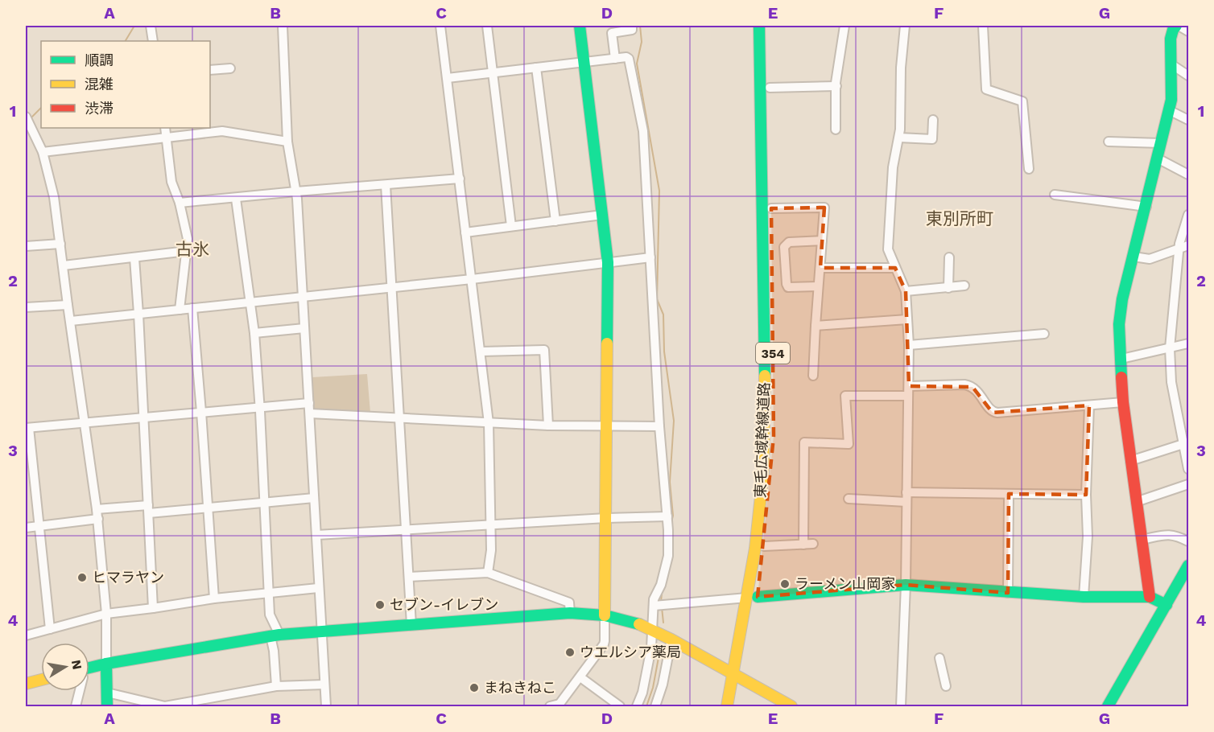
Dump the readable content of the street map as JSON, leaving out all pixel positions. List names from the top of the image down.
{
  "streets": {
    "main road": ["354", "東毛広域幹線道路"]
  },
  "districts": ["東別所町", "古氷"],
  "places": [
    "ヒマラヤン",
    "ラーメン山岡家",
    "セブン-イレブン",
    "ウエルシア薬局",
    "まねきねこ"
  ],
  "legend": ["順調", "混雑", "渋滞"],
  "north": "right",
  "grid": {
    "columns": [
      "A",
      "B",
      "C",
      "D",
      "E",
      "F",
      "G"
    ],
    "rows": [
      "1",
      "2",
      "3",
      "4"
    ]
  }
}
